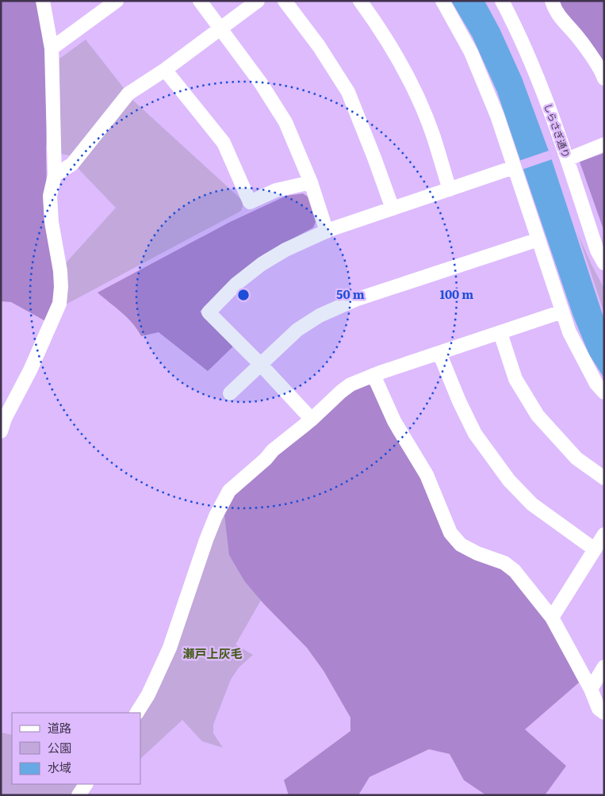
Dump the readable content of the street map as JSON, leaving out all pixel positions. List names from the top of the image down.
{
  "streets": {
    "street": ["しらさぎ通り"]
  },
  "districts": ["瀬戸上灰毛"],
  "legend": ["道路", "公園", "水域"],
  "rings": ["50 m", "100 m"]
}
